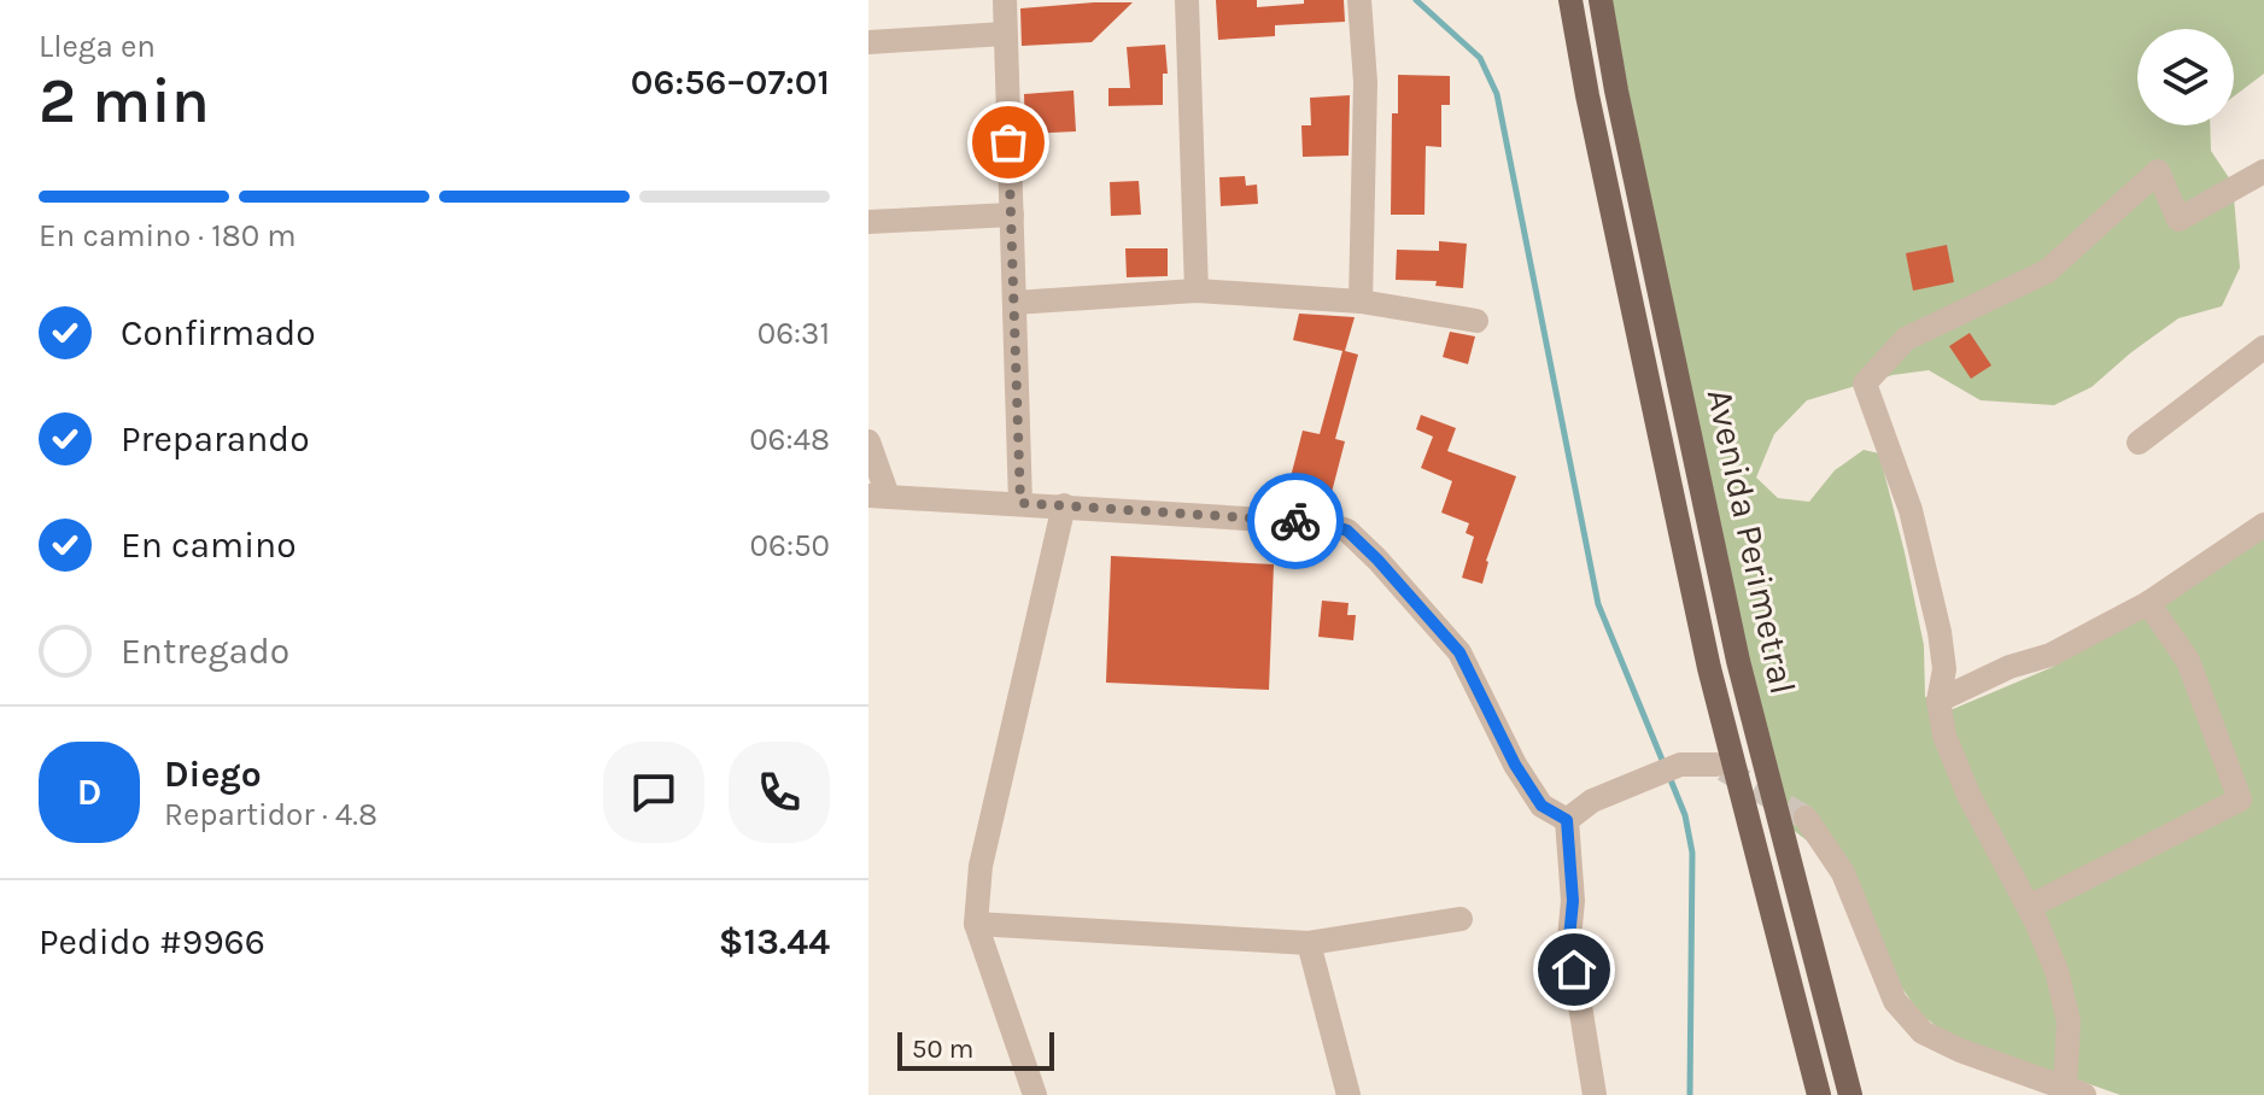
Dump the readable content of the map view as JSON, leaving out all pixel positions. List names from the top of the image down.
{
  "streets": {
    "main road": ["Avenida Perimetral"]
  },
  "scale_bar": "50 m",
  "page": {
    "heading": ["2 min", "Llega en", "06:56–07:01"],
    "panel": [
      "Diego",
      "Repartidor · 4.8",
      "Pedido #9966",
      "$13.44"
    ],
    "bar": "En camino · 180 m",
    "list": [
      ["Confirmado", "06:31"],
      ["Preparando", "06:48"],
      ["En camino", "06:50"],
      "Entregado"
    ],
    "round": "D",
    "scale": "50 m"
  }
}
